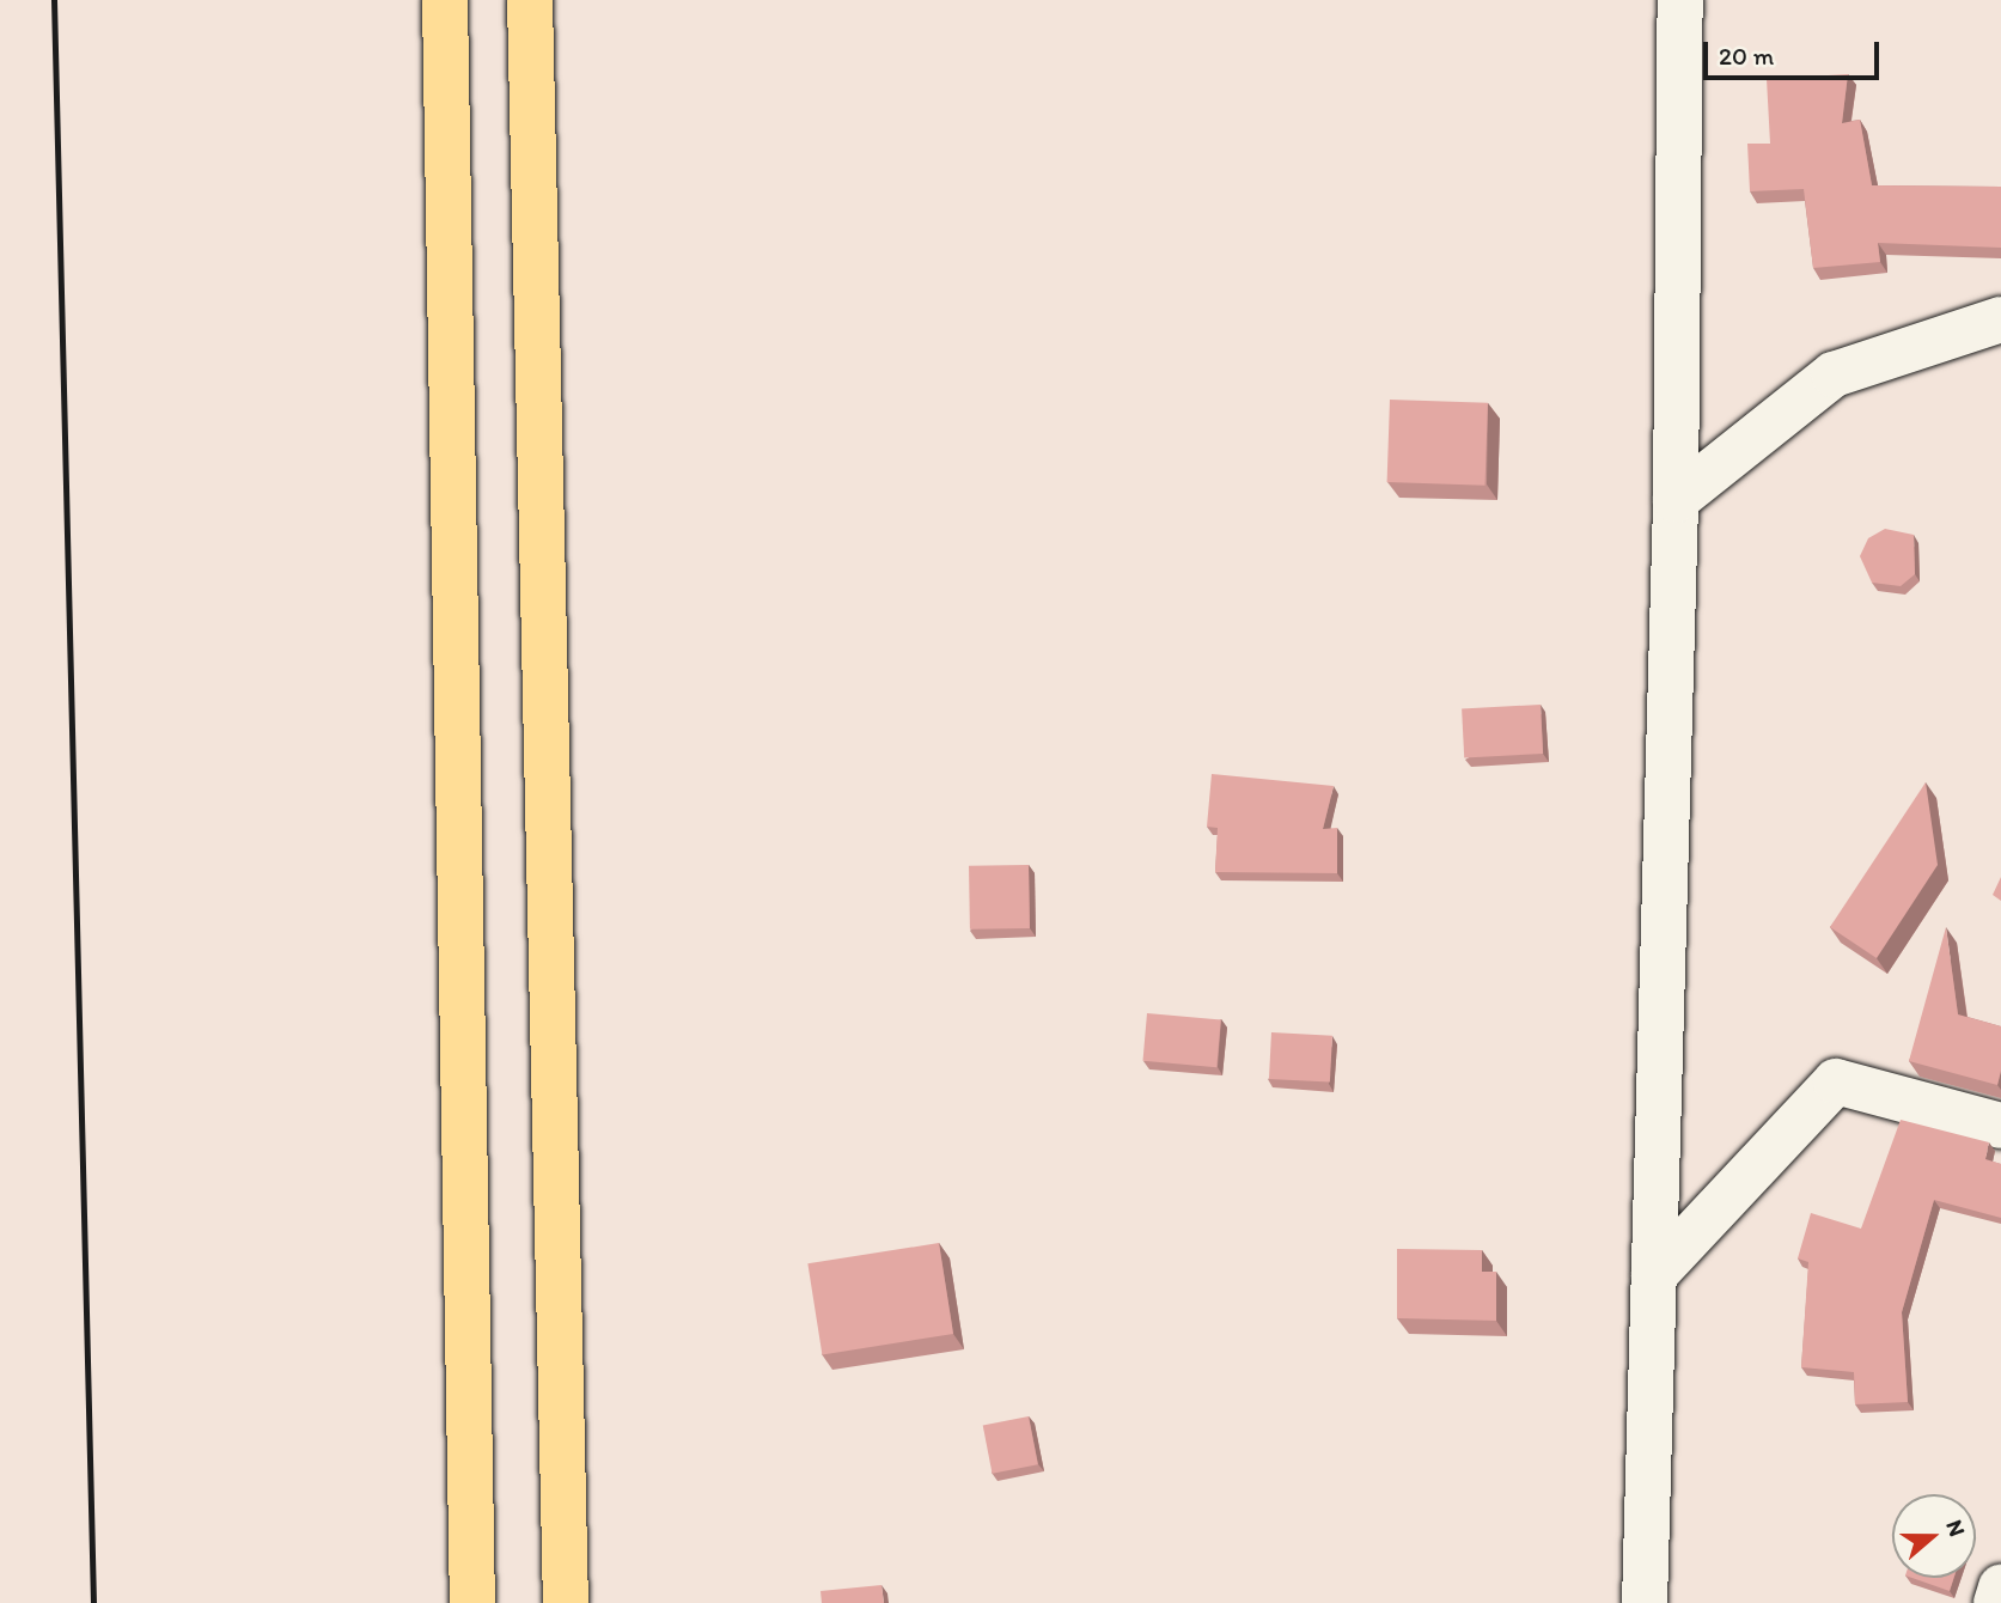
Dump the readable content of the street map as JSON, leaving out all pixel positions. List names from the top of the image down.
{
  "scale_bar": "20 m",
  "north": "right"
}
